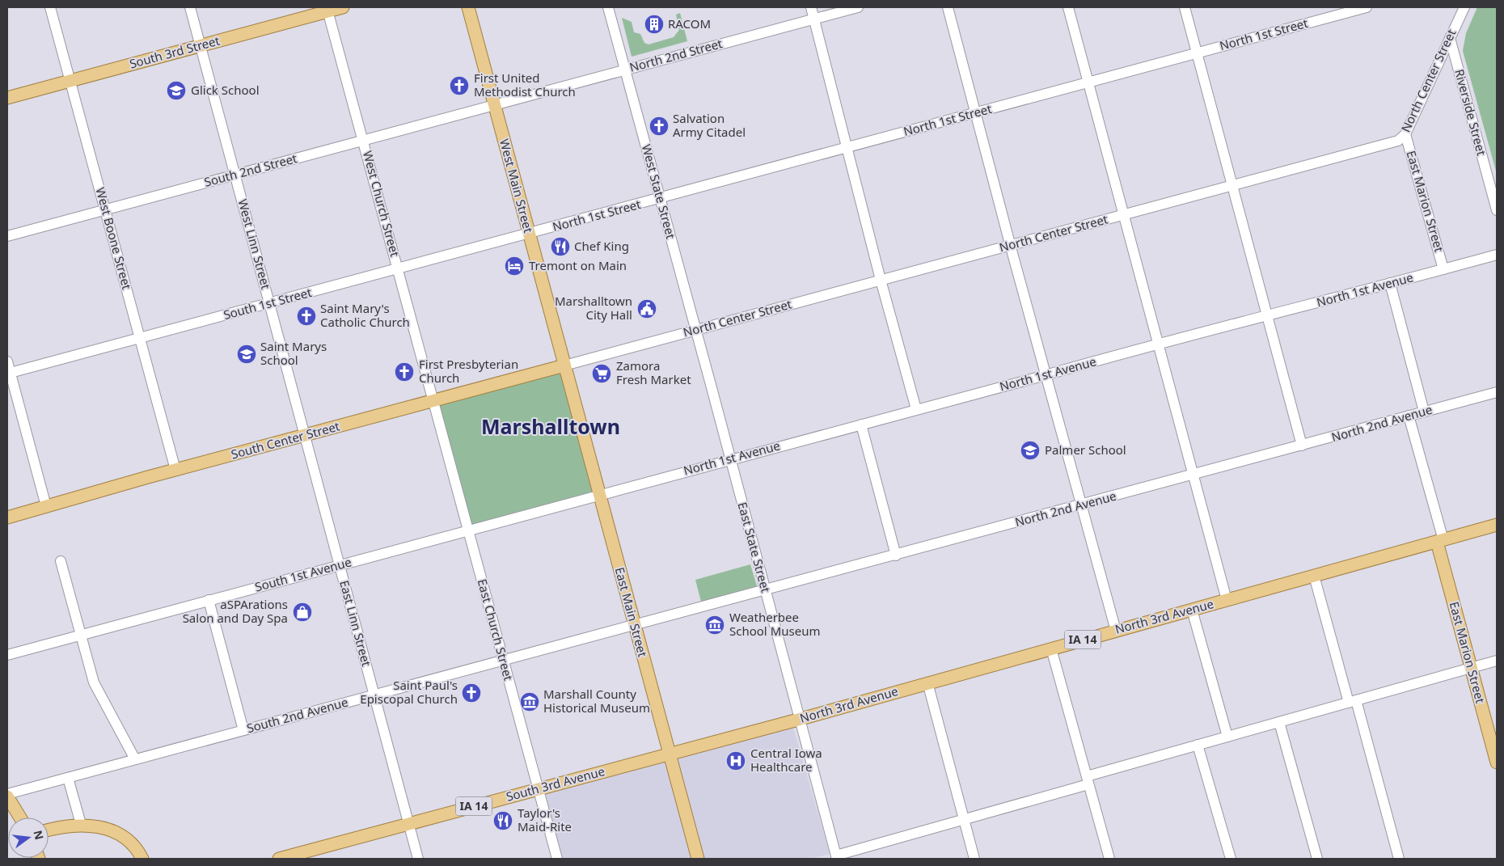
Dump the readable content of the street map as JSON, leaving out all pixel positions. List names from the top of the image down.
{
  "streets": {
    "main road": [
      "South 3rd Street",
      "West Main Street",
      "East Marion Street",
      "South Center Street",
      "East Main Street",
      "North 3rd Avenue",
      "IA 14",
      "South 3rd Avenue"
    ],
    "street": [
      "North 1st Street",
      "North 2nd Street",
      "North Center Street",
      "Riverside Street",
      "South 2nd Street",
      "West State Street",
      "West Church Street",
      "West Boone Street",
      "West Linn Street",
      "North 1st Avenue",
      "South 1st Street",
      "North 2nd Avenue",
      "East State Street",
      "South 1st Avenue",
      "East Linn Street",
      "East Church Street",
      "South 2nd Avenue"
    ]
  },
  "crossings": [
    ["North 1st Street", "West Main Street"],
    ["North 1st Street", "West State Street"],
    ["North 1st Street", "South 1st Street"],
    ["South 3rd Street", "West Church Street"],
    ["South 3rd Street", "West Boone Street"],
    ["South 3rd Street", "West Linn Street"],
    ["North 2nd Street", "South 2nd Street"],
    ["North 2nd Street", "West Main Street"],
    ["North 2nd Street", "West State Street"],
    ["North Center Street", "Riverside Street"],
    ["North Center Street", "West Main Street"],
    ["North Center Street", "West State Street"],
    ["North Center Street", "East Marion Street"],
    ["North Center Street", "South Center Street"],
    ["North Center Street", "East State Street"],
    ["North Center Street", "East Main Street"],
    ["South 2nd Street", "West Main Street"],
    ["South 2nd Street", "West Church Street"],
    ["South 2nd Street", "West Boone Street"],
    ["South 2nd Street", "West Linn Street"],
    ["West Main Street", "South 1st Street"],
    ["West Main Street", "South Center Street"],
    ["West Main Street", "East Main Street"],
    ["West State Street", "East State Street"],
    ["East Marion Street", "North 1st Avenue"],
    ["East Marion Street", "North 2nd Avenue"],
    ["East Marion Street", "North 3rd Avenue"],
    ["West Church Street", "South 1st Street"],
    ["West Church Street", "South Center Street"],
    ["West Church Street", "East Church Street"],
    ["West Boone Street", "South 1st Street"],
    ["West Boone Street", "South Center Street"],
    ["West Linn Street", "South 1st Street"],
    ["West Linn Street", "South Center Street"],
    ["West Linn Street", "East Linn Street"],
    ["North 1st Avenue", "East State Street"],
    ["North 1st Avenue", "South 1st Avenue"],
    ["North 1st Avenue", "East Main Street"],
    ["North 2nd Avenue", "East State Street"],
    ["North 2nd Avenue", "East Main Street"],
    ["North 2nd Avenue", "South 2nd Avenue"],
    ["South Center Street", "East Main Street"],
    ["South Center Street", "East Linn Street"],
    ["South Center Street", "East Church Street"],
    ["East State Street", "North 3rd Avenue"],
    ["South 1st Avenue", "East Main Street"],
    ["South 1st Avenue", "East Linn Street"],
    ["South 1st Avenue", "East Church Street"],
    ["East Main Street", "North 3rd Avenue"],
    ["East Main Street", "South 2nd Avenue"],
    ["East Main Street", "South 3rd Avenue"],
    ["North 3rd Avenue", "South 3rd Avenue"],
    ["East Linn Street", "South 2nd Avenue"],
    ["East Linn Street", "South 3rd Avenue"],
    ["East Church Street", "South 2nd Avenue"],
    ["East Church Street", "South 3rd Avenue"]
  ],
  "districts": ["Marshalltown"],
  "places": {
    "building": ["RACOM"],
    "church": [
      "First United Methodist Church",
      "Salvation Army Citadel",
      "Saint Mary's Catholic Church",
      "First Presbyterian Church",
      "Saint Paul's Episcopal Church"
    ],
    "school or university": ["Glick School", "Saint Marys School", "Palmer School"],
    "restaurant": ["Chef King", "Taylor's Maid-Rite"],
    "hotel": ["Tremont on Main"],
    "public building": ["Marshalltown City Hall"],
    "supermarket": ["Zamora Fresh Market"],
    "shop": ["aSPArations Salon and Day Spa"],
    "museum": ["Weatherbee School Museum", "Marshall County Historical Museum"],
    "hospital": ["Central Iowa Healthcare"]
  },
  "north": "right"
}
